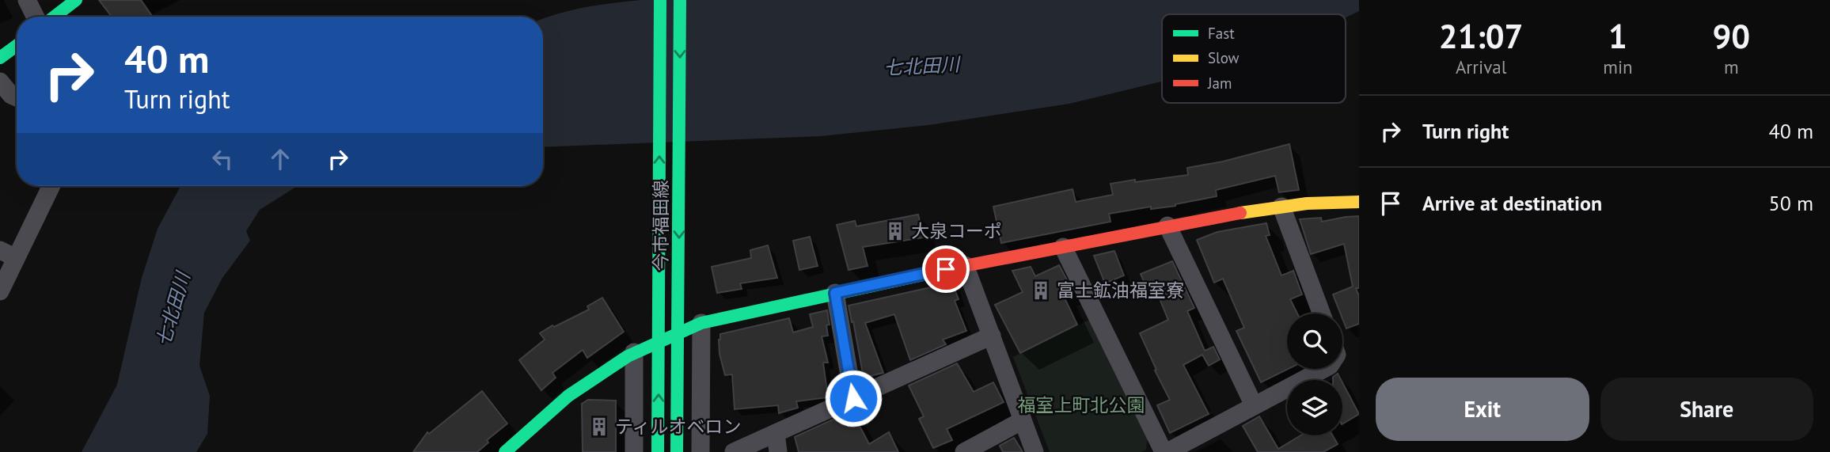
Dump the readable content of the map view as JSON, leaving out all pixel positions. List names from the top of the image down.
{
  "streets": {
    "main road": ["今市福田線"]
  },
  "water": ["七北田川"],
  "parks": ["福室上町北公園"],
  "places": {
    "building": ["大泉コーポ", "富士鉱油福室寮", "ティルオベロン"]
  },
  "legend": ["Fast", "Slow", "Jam"],
  "page": {
    "eta": [
      "21:07",
      "Arrival",
      "1",
      "min",
      "90",
      "m"
    ],
    "turn": ["40 m", "Turn right"],
    "list": [
      {
        "name": "Turn right",
        "value": "40 m"
      },
      {
        "name": "Arrive at destination",
        "value": "50 m"
      }
    ],
    "buttons": ["Exit", "Share"]
  }
}
